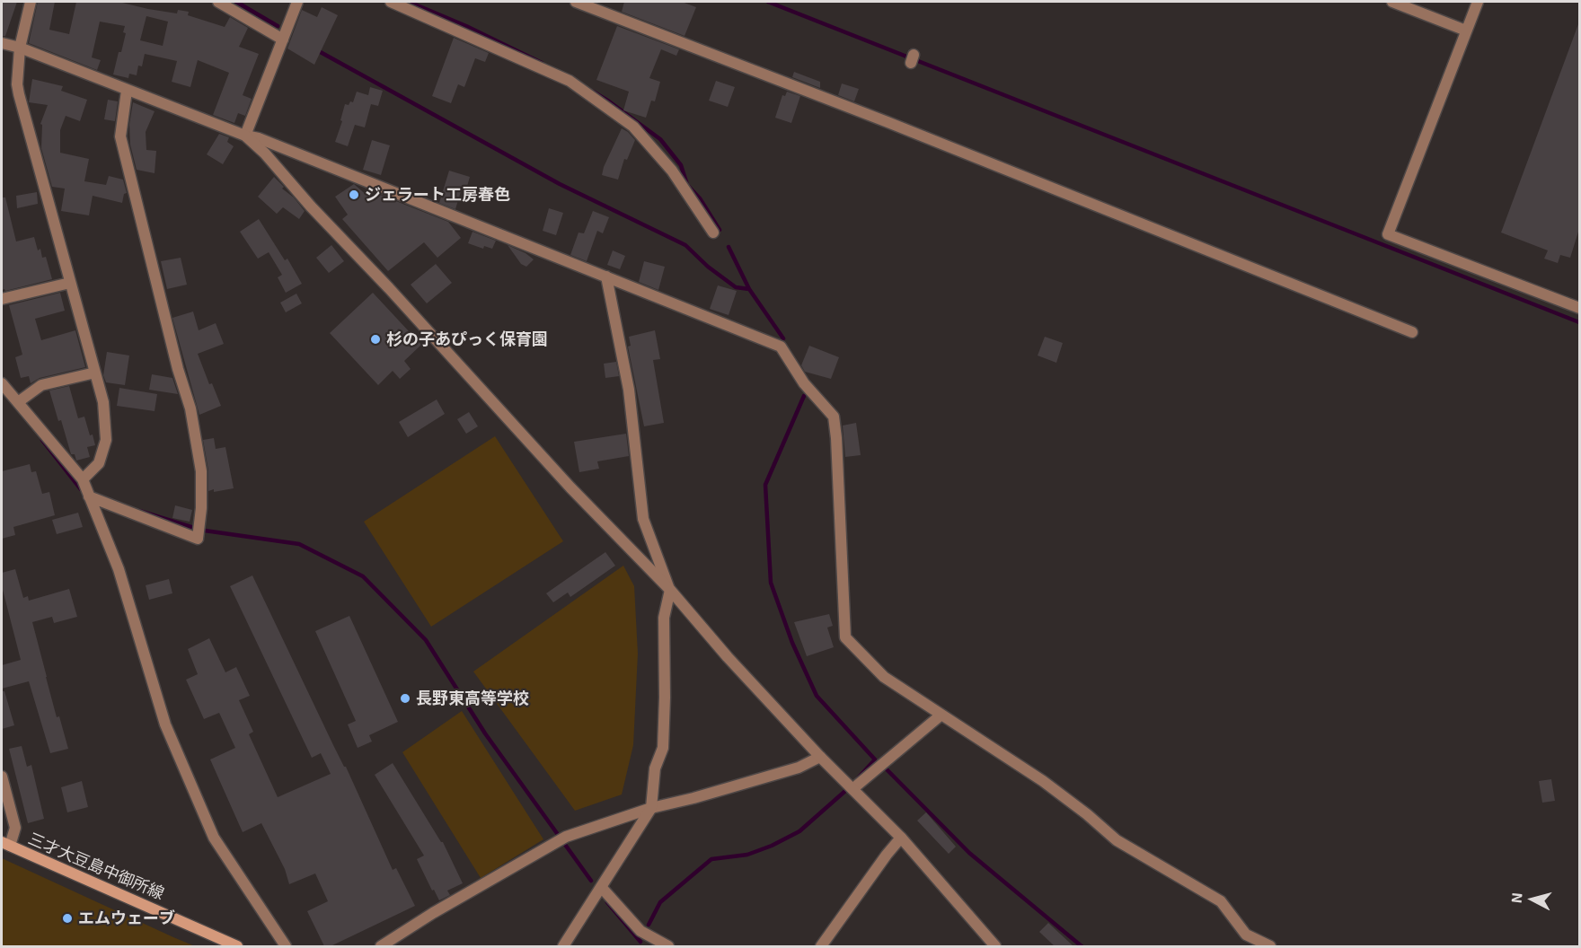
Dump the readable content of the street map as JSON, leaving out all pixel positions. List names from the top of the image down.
{
  "streets": {
    "main road": ["三才大豆島中御所線"]
  },
  "places": [
    "ジェラート工房春色",
    "杉の子あぴっく保育園",
    "長野東高等学校",
    "エムウェーブ"
  ],
  "north": "left"
}
